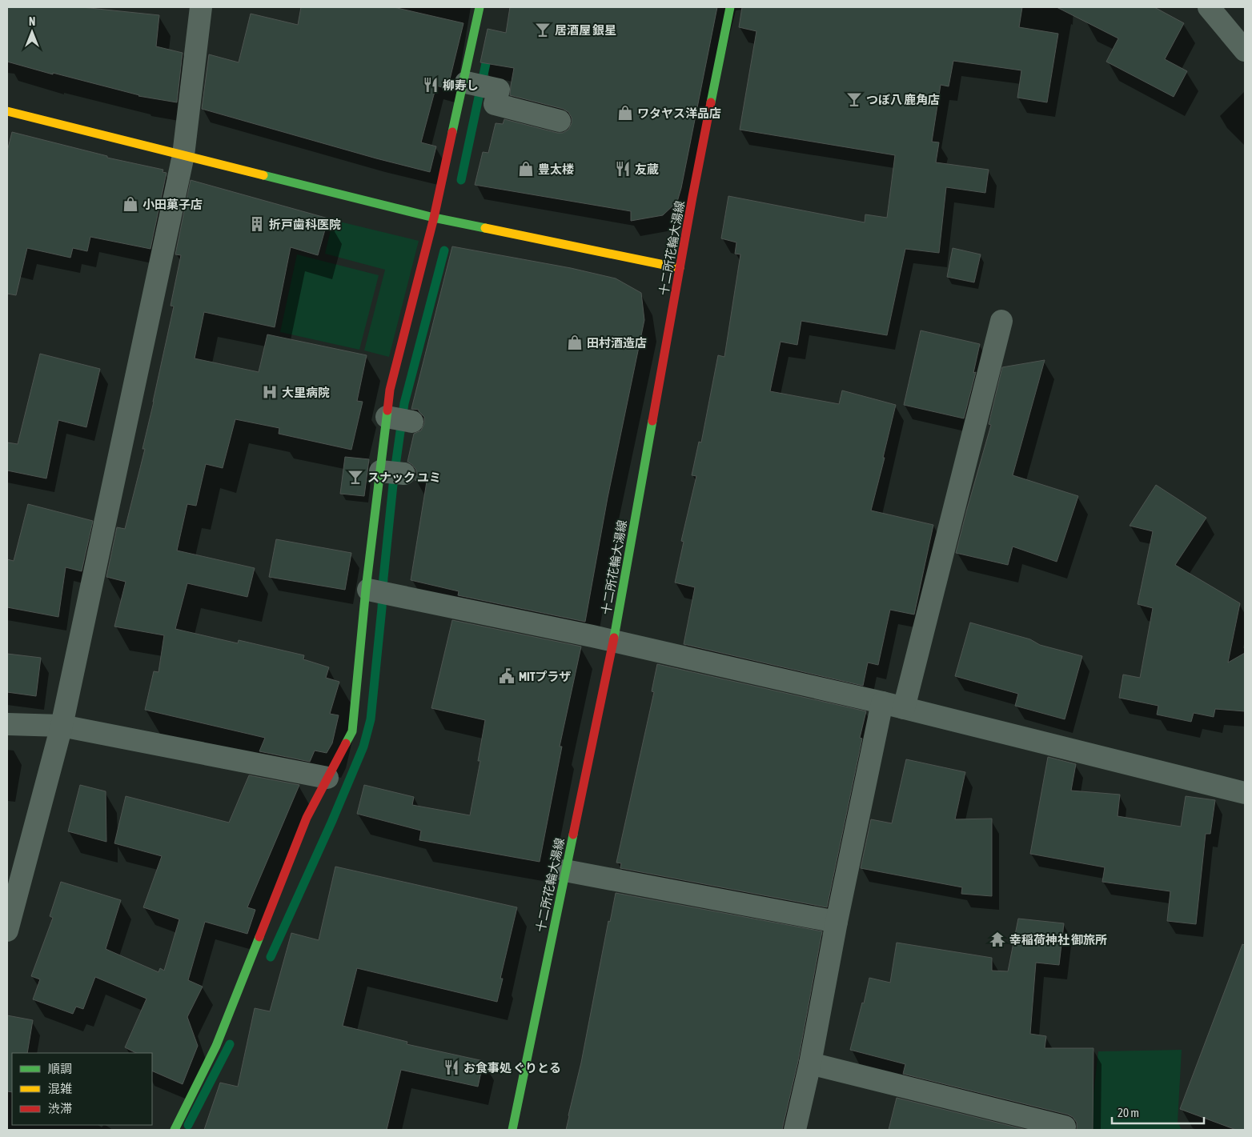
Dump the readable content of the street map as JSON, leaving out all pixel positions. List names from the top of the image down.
{
  "streets": {
    "street": ["十二所花輪大湯線"]
  },
  "places": {
    "bar": ["居酒屋 銀星", "つぼ八 鹿角店", "スナック ユミ"],
    "restaurant": ["柳寿し", "友蔵", "お食事処 ぐりとる"],
    "shop": [
      "ワタヤス洋品店",
      "豊太楼",
      "小田菓子店",
      "田村酒造店"
    ],
    "building": ["折戸歯科医院"],
    "hospital": ["大里病院"],
    "public building": ["MITプラザ"],
    "temple": ["幸稲荷神社 御旅所"]
  },
  "legend": ["順調", "混雑", "渋滞"],
  "scale_bar": "20 m",
  "north": "top"
}
